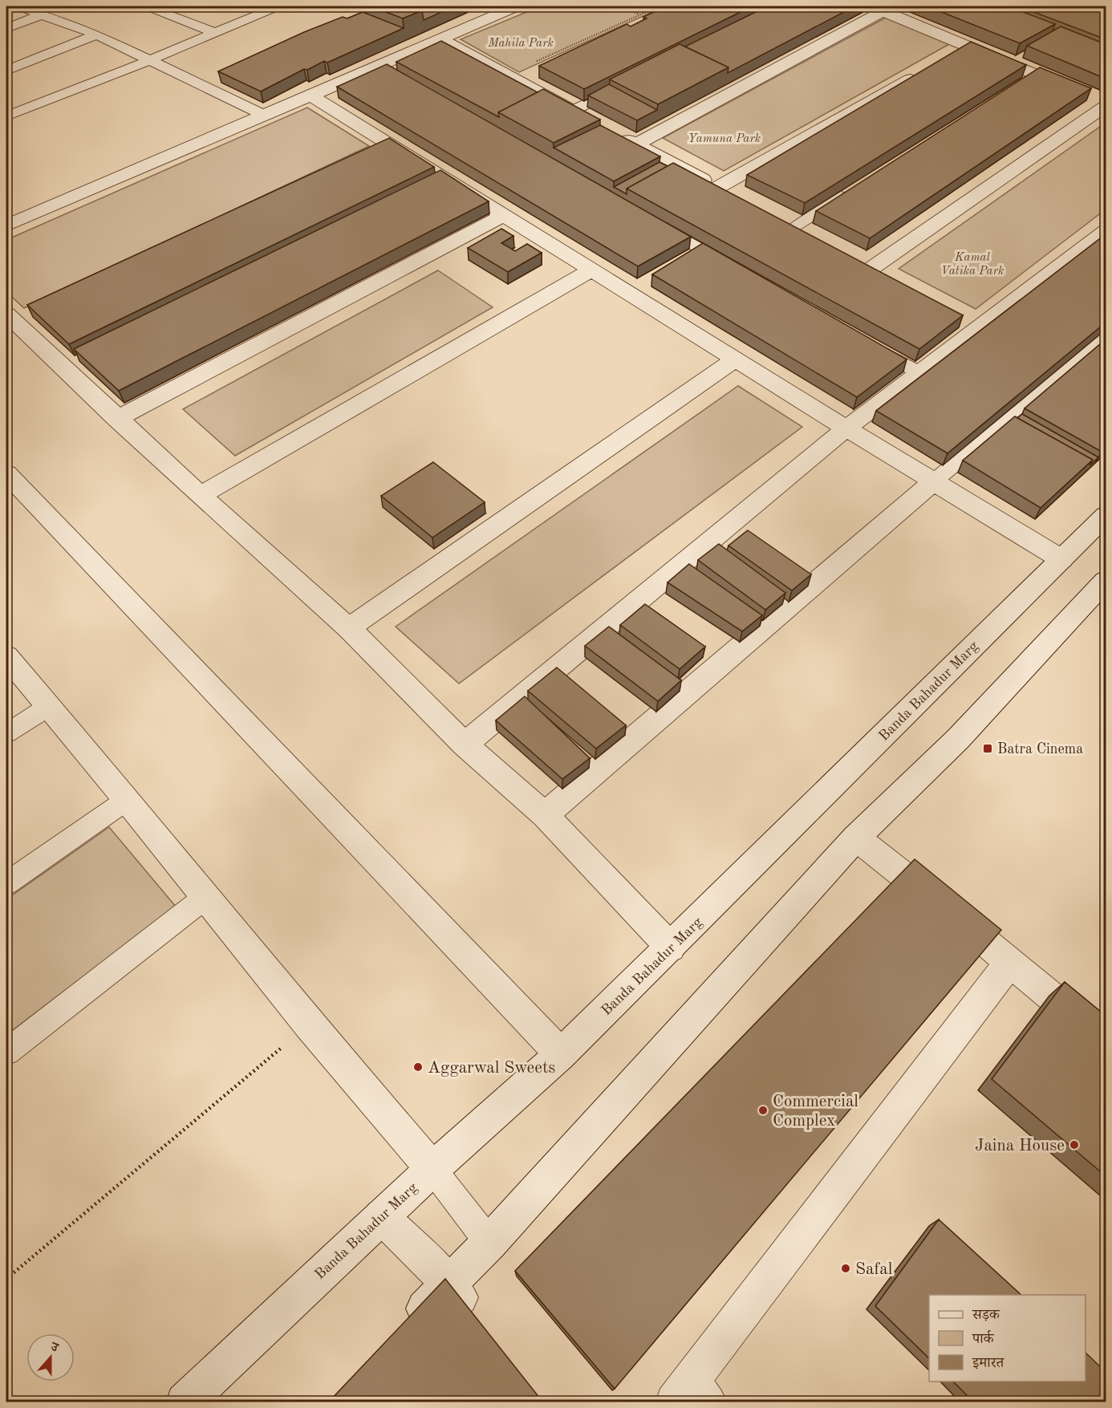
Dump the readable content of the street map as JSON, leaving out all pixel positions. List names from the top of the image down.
{
  "streets": {
    "street": ["Banda Bahadur Marg"]
  },
  "parks": ["Mahila Park", "Yamuna Park", "Kamal Vatika Park"],
  "places": {
    "transit": ["Batra Cinema"],
    "other": [
      "Aggarwal Sweets",
      "Commercial Complex",
      "Jaina House",
      "Safal"
    ]
  },
  "legend": ["सड़क", "पार्क", "इमारत"],
  "north": "top"
}
